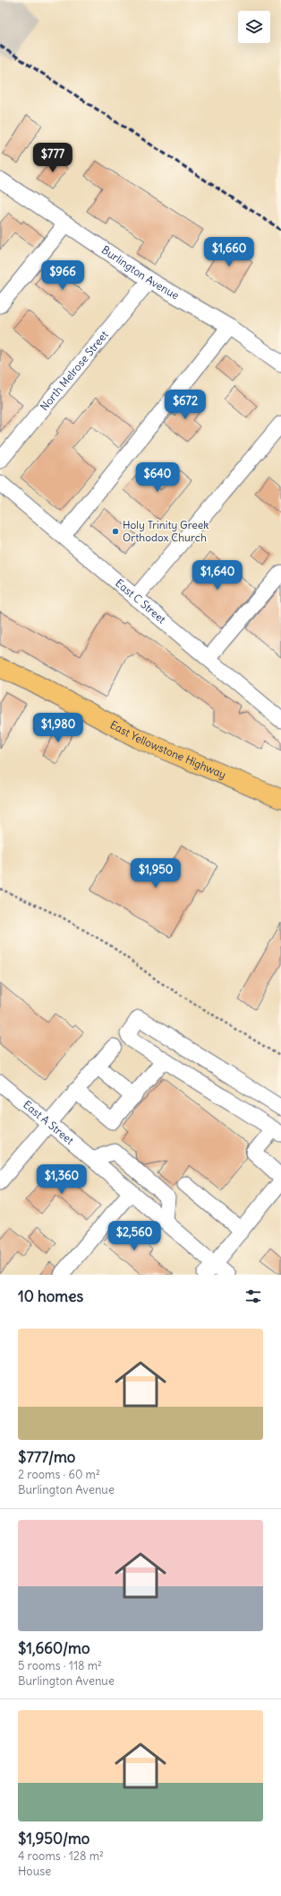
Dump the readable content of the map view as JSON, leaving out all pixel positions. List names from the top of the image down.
{
  "streets": {
    "main road": ["East Yellowstone Highway"],
    "street": [
      "Burlington Avenue",
      "North Melrose Street",
      "East C Street",
      "East A Street"
    ]
  },
  "crossings": [
    ["Burlington Avenue", "North Melrose Street"]
  ],
  "places": ["Holy Trinity Greek Orthodox Church"],
  "page": {
    "price": [
      "$777",
      "$1,660",
      "$966",
      "$672",
      "$640",
      "$1,640",
      "$1,980",
      "$1,950",
      "$1,360",
      "$2,560"
    ],
    "heading": "10 homes",
    "list": [
      {
        "name": "$777/mo",
        "note": "2 rooms · 60 m² · Burlington Avenue"
      },
      {
        "name": "$1,660/mo",
        "note": "5 rooms · 118 m² · Burlington Avenue"
      },
      {
        "name": "$1,950/mo",
        "note": "4 rooms · 128 m² · House"
      }
    ]
  }
}
